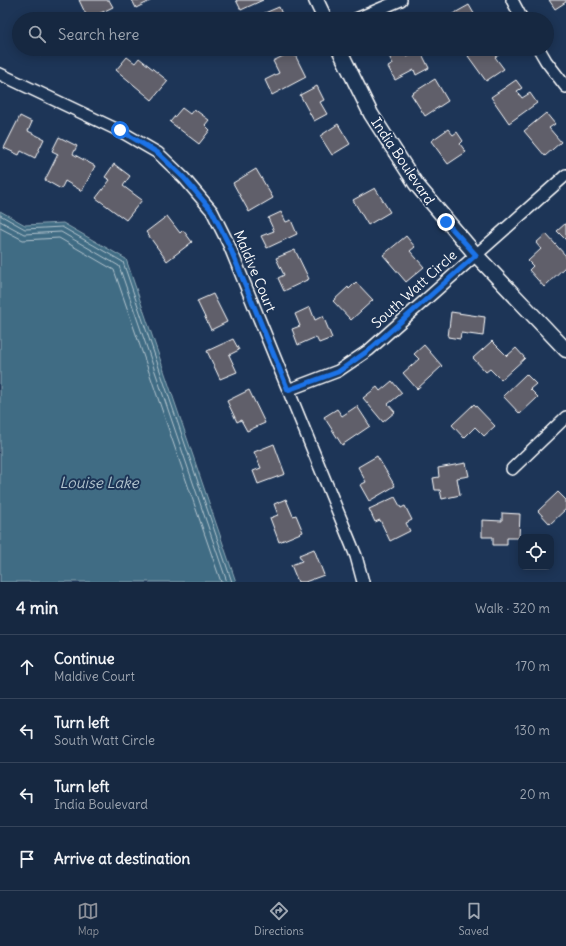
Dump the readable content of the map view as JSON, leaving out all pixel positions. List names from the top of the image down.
{
  "streets": {
    "street": ["India Boulevard", "Maldive Court", "South Watt Circle"]
  },
  "crossings": [
    ["India Boulevard", "South Watt Circle"],
    ["Maldive Court", "South Watt Circle"]
  ],
  "water": ["Louise Lake"],
  "page": {
    "search": "Search here",
    "heading": ["4 min", "Walk · 320 m"],
    "list": [
      ["Continue", "Maldive Court", "170 m"],
      ["Turn left", "South Watt Circle", "130 m"],
      ["Turn left", "India Boulevard", "20 m"],
      "Arrive at destination"
    ],
    "nav": ["Map", "Directions", "Saved"]
  }
}
